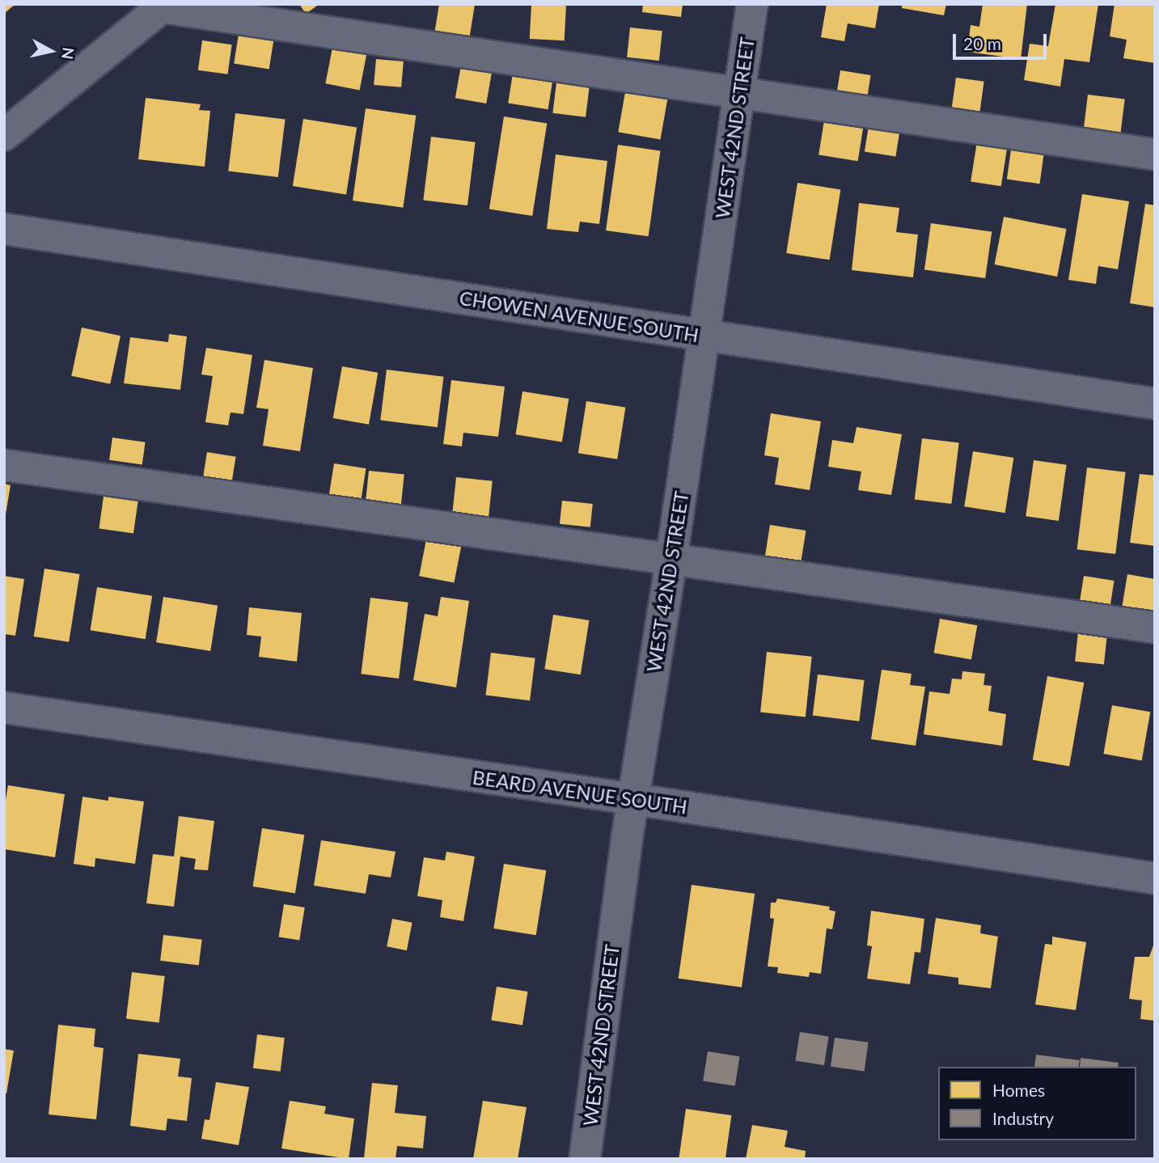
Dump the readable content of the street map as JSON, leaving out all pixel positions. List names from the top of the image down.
{
  "streets": {
    "street": ["WEST 42ND STREET", "CHOWEN AVENUE SOUTH", "BEARD AVENUE SOUTH"]
  },
  "crossings": [
    ["WEST 42ND STREET", "CHOWEN AVENUE SOUTH"],
    ["WEST 42ND STREET", "BEARD AVENUE SOUTH"]
  ],
  "legend": ["Homes", "Industry"],
  "scale_bar": "20 m",
  "north": "right"
}
